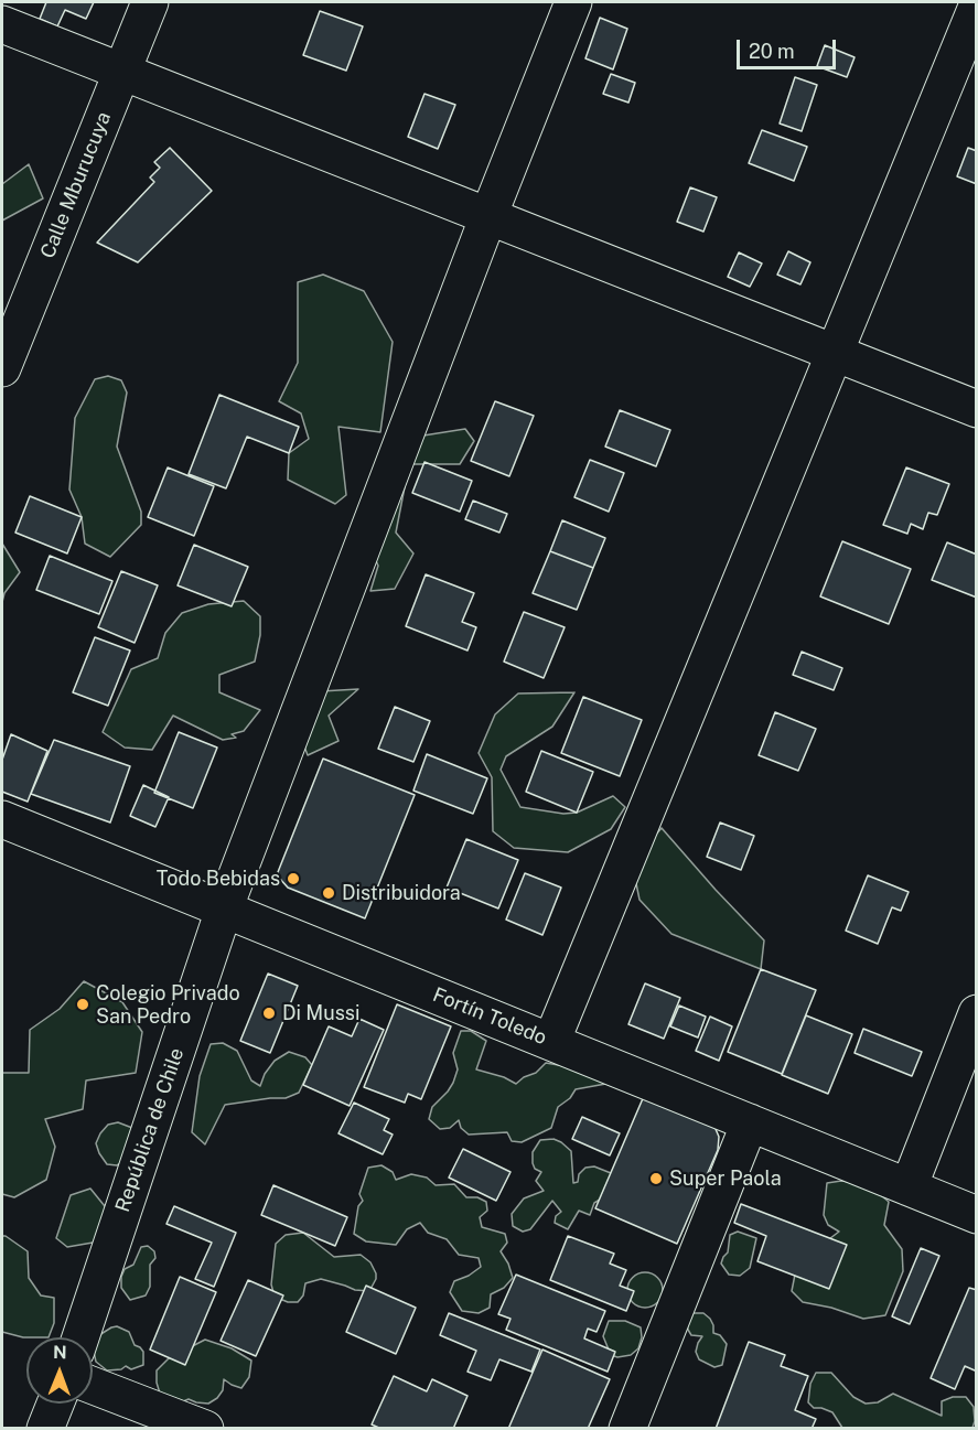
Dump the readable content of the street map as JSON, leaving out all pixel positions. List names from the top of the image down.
{
  "streets": {
    "street": ["Calle Mburucuya", "Fortín Toledo", "República de Chile"]
  },
  "crossings": [
    ["Fortín Toledo", "República de Chile"]
  ],
  "places": [
    "Todo Bebidas",
    "Distribuidora",
    "Colegio Privado San Pedro",
    "Di Mussi",
    "Super Paola"
  ],
  "scale_bar": "20 m",
  "north": "top"
}
